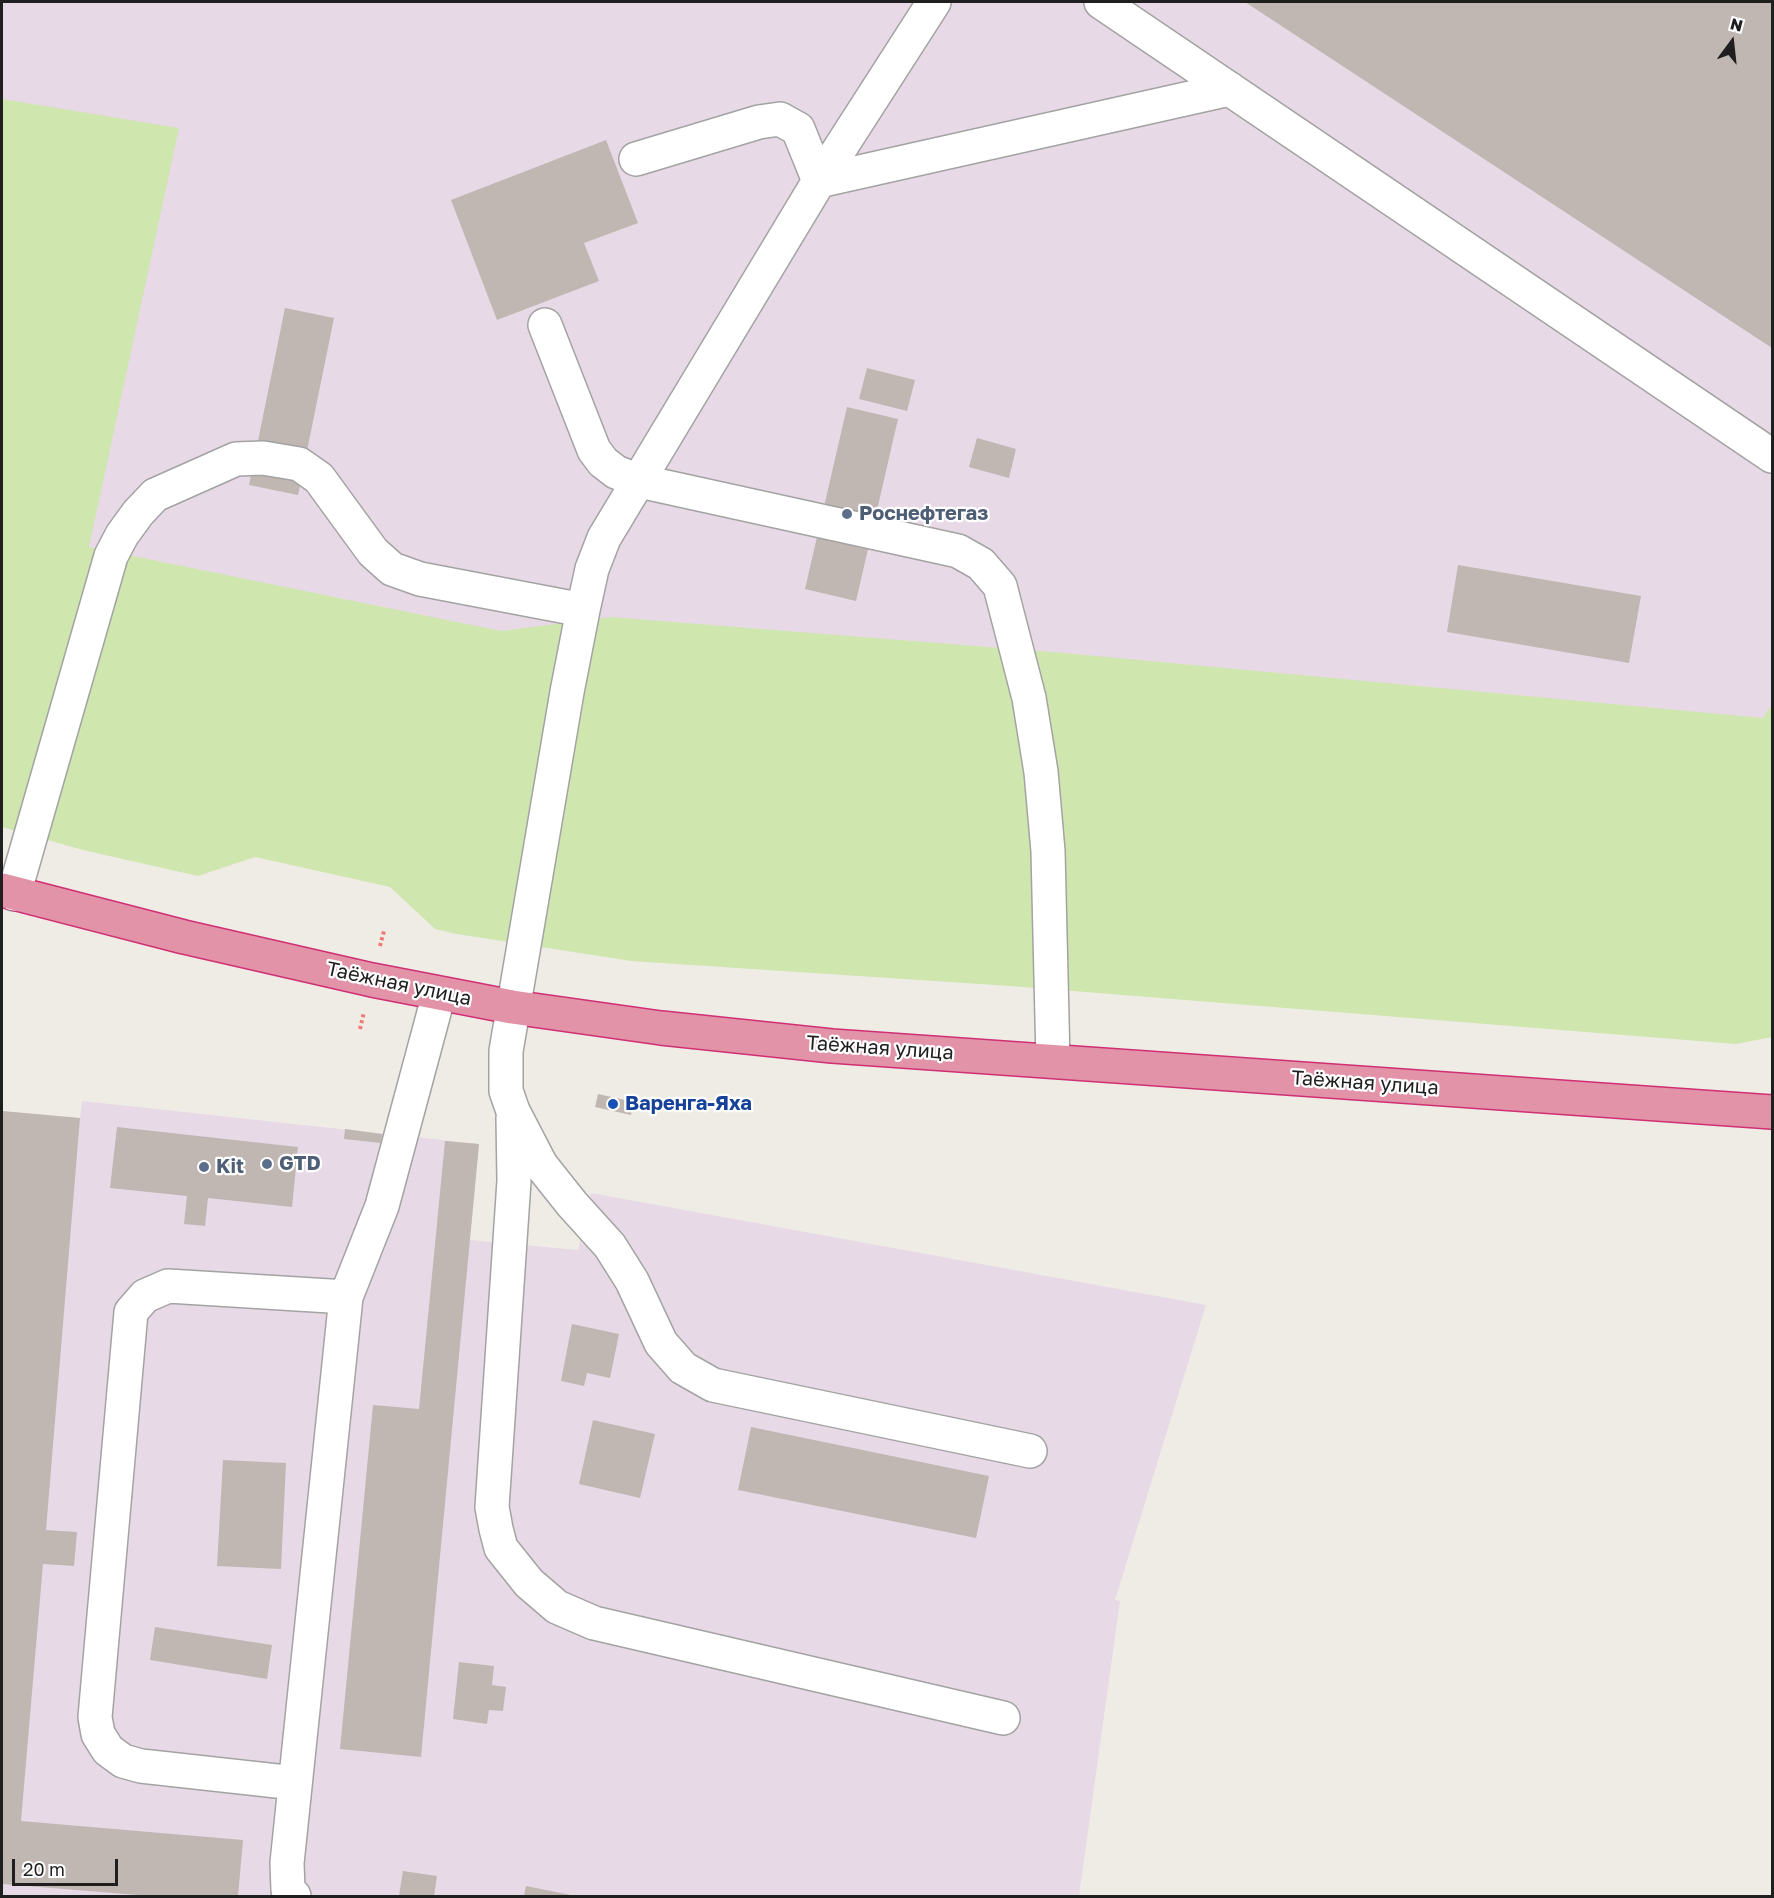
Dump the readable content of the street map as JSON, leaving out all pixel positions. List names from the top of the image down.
{
  "streets": {
    "highway": ["Таёжная улица"]
  },
  "places": [
    "Роснефтегаз",
    "Варенга-Яха",
    "GTD",
    "Kit"
  ],
  "scale_bar": "20 m",
  "north": "top"
}
